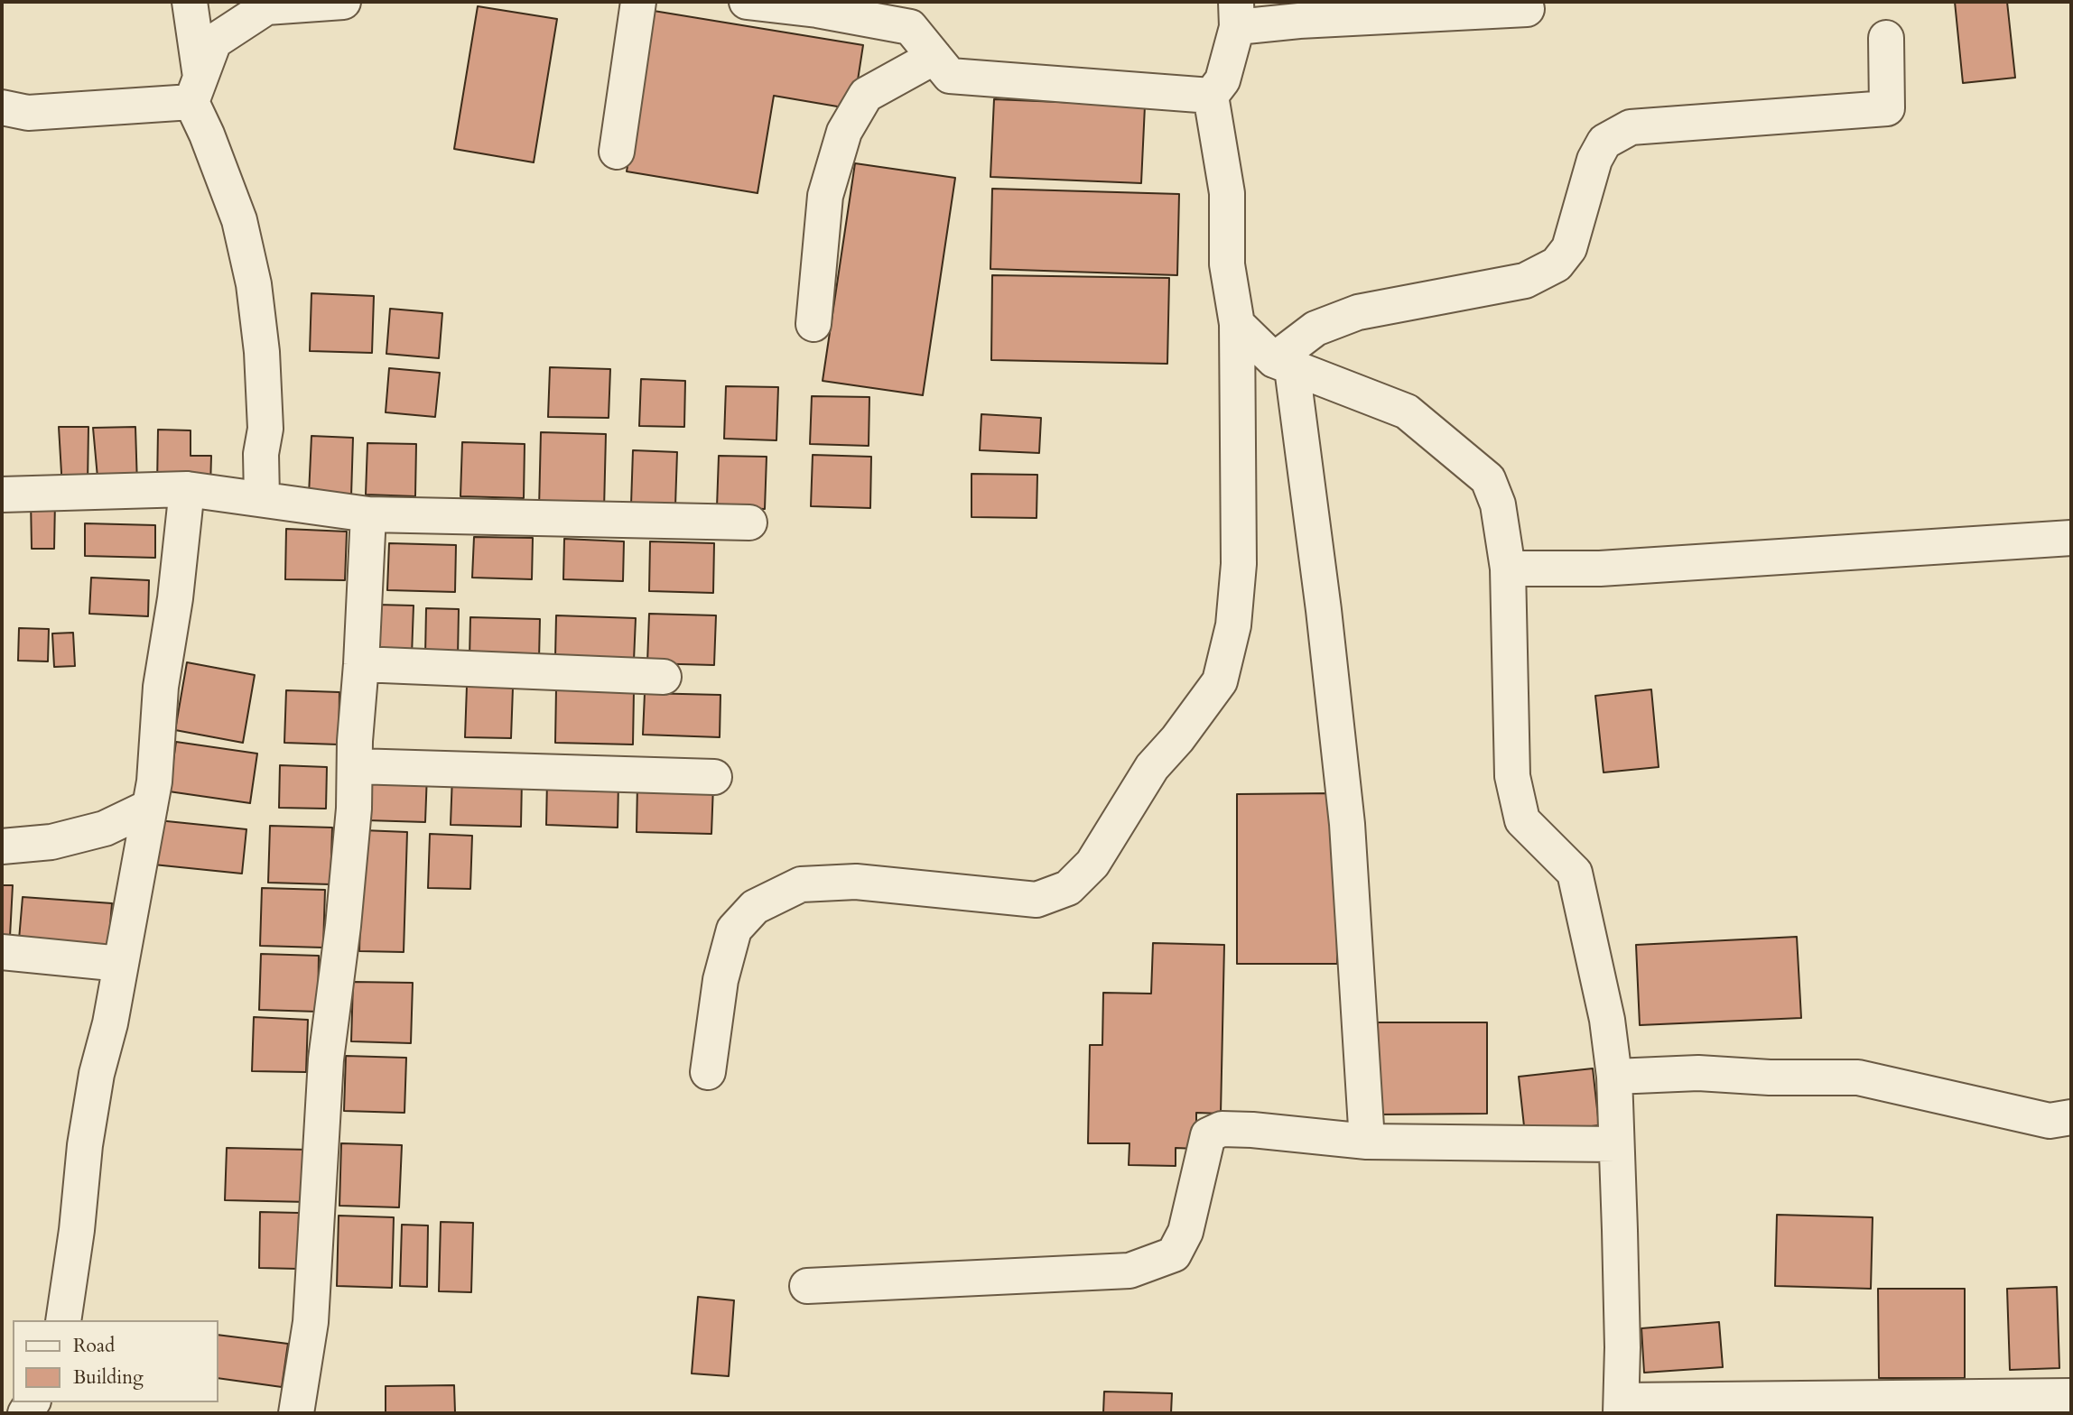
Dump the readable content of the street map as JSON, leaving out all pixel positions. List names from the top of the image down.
{
  "legend": ["Road", "Building"]
}
